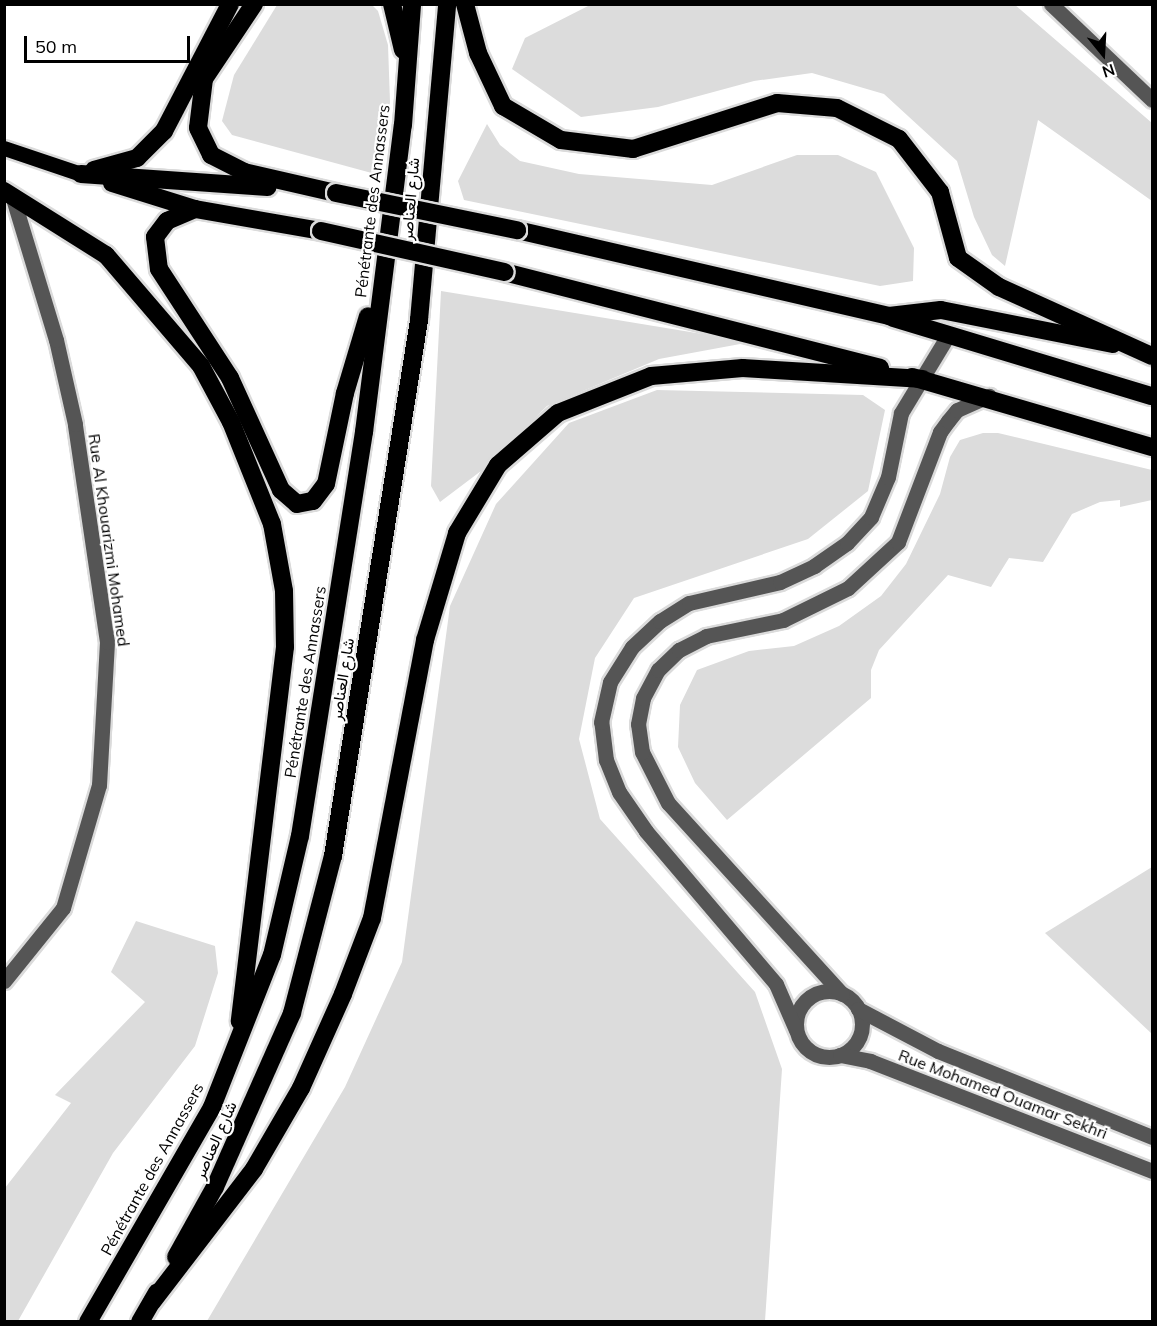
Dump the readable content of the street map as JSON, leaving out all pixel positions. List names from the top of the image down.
{
  "streets": {
    "highway": ["شارع العناصر", "Pénétrante des Annassers"],
    "street": ["Rue Al Khouarizmi Mohamed", "Rue Mohamed Ouamar Sekhri"]
  },
  "scale_bar": "50 m",
  "north": "bottom"
}
